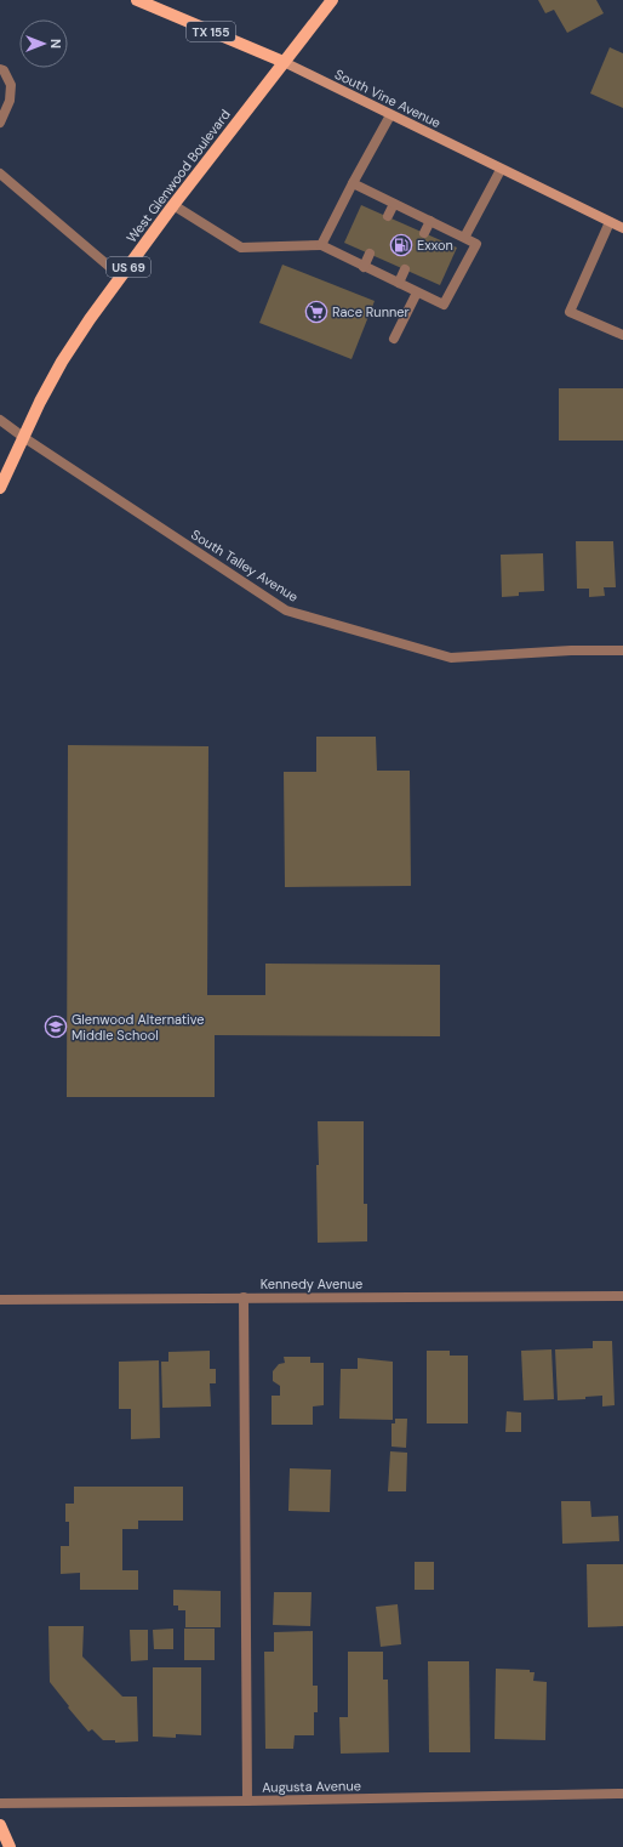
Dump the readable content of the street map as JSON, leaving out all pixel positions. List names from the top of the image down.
{
  "streets": {
    "main road": [
      "TX 155",
      "South Vine Avenue",
      "West Glenwood Boulevard",
      "US 69"
    ],
    "street": ["South Talley Avenue", "Kennedy Avenue", "Augusta Avenue"]
  },
  "crossings": [
    ["South Vine Avenue", "West Glenwood Boulevard"],
    ["South Vine Avenue", "US 69"],
    ["West Glenwood Boulevard", "US 69"],
    ["West Glenwood Boulevard", "South Talley Avenue"]
  ],
  "places": {
    "fuel station": ["Exxon"],
    "supermarket": ["Race Runner"],
    "school or university": ["Glenwood Alternative Middle School"]
  },
  "north": "right"
}
